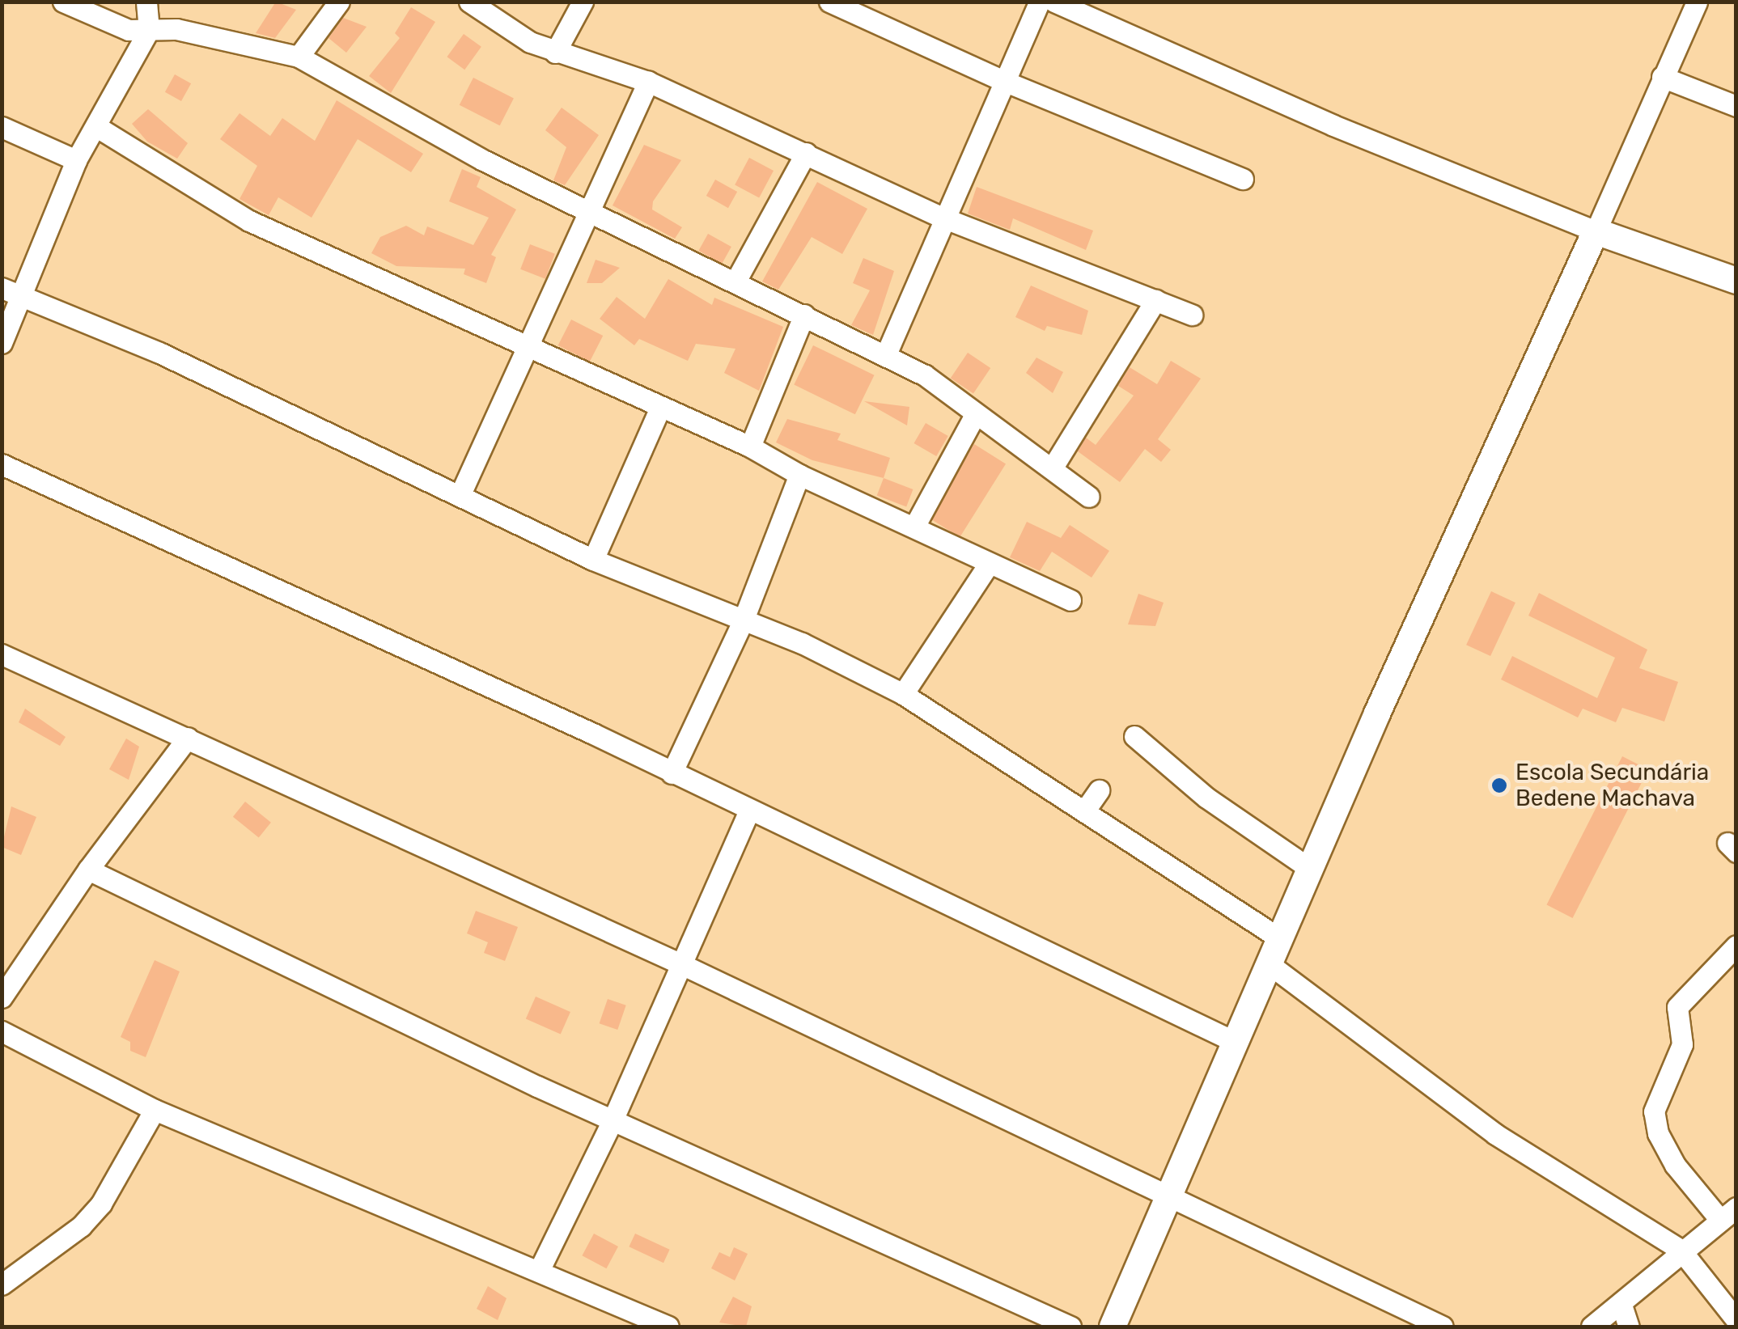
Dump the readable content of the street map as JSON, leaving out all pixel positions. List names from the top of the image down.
{
  "places": ["Escola Secundária Bedene Machava"]
}
